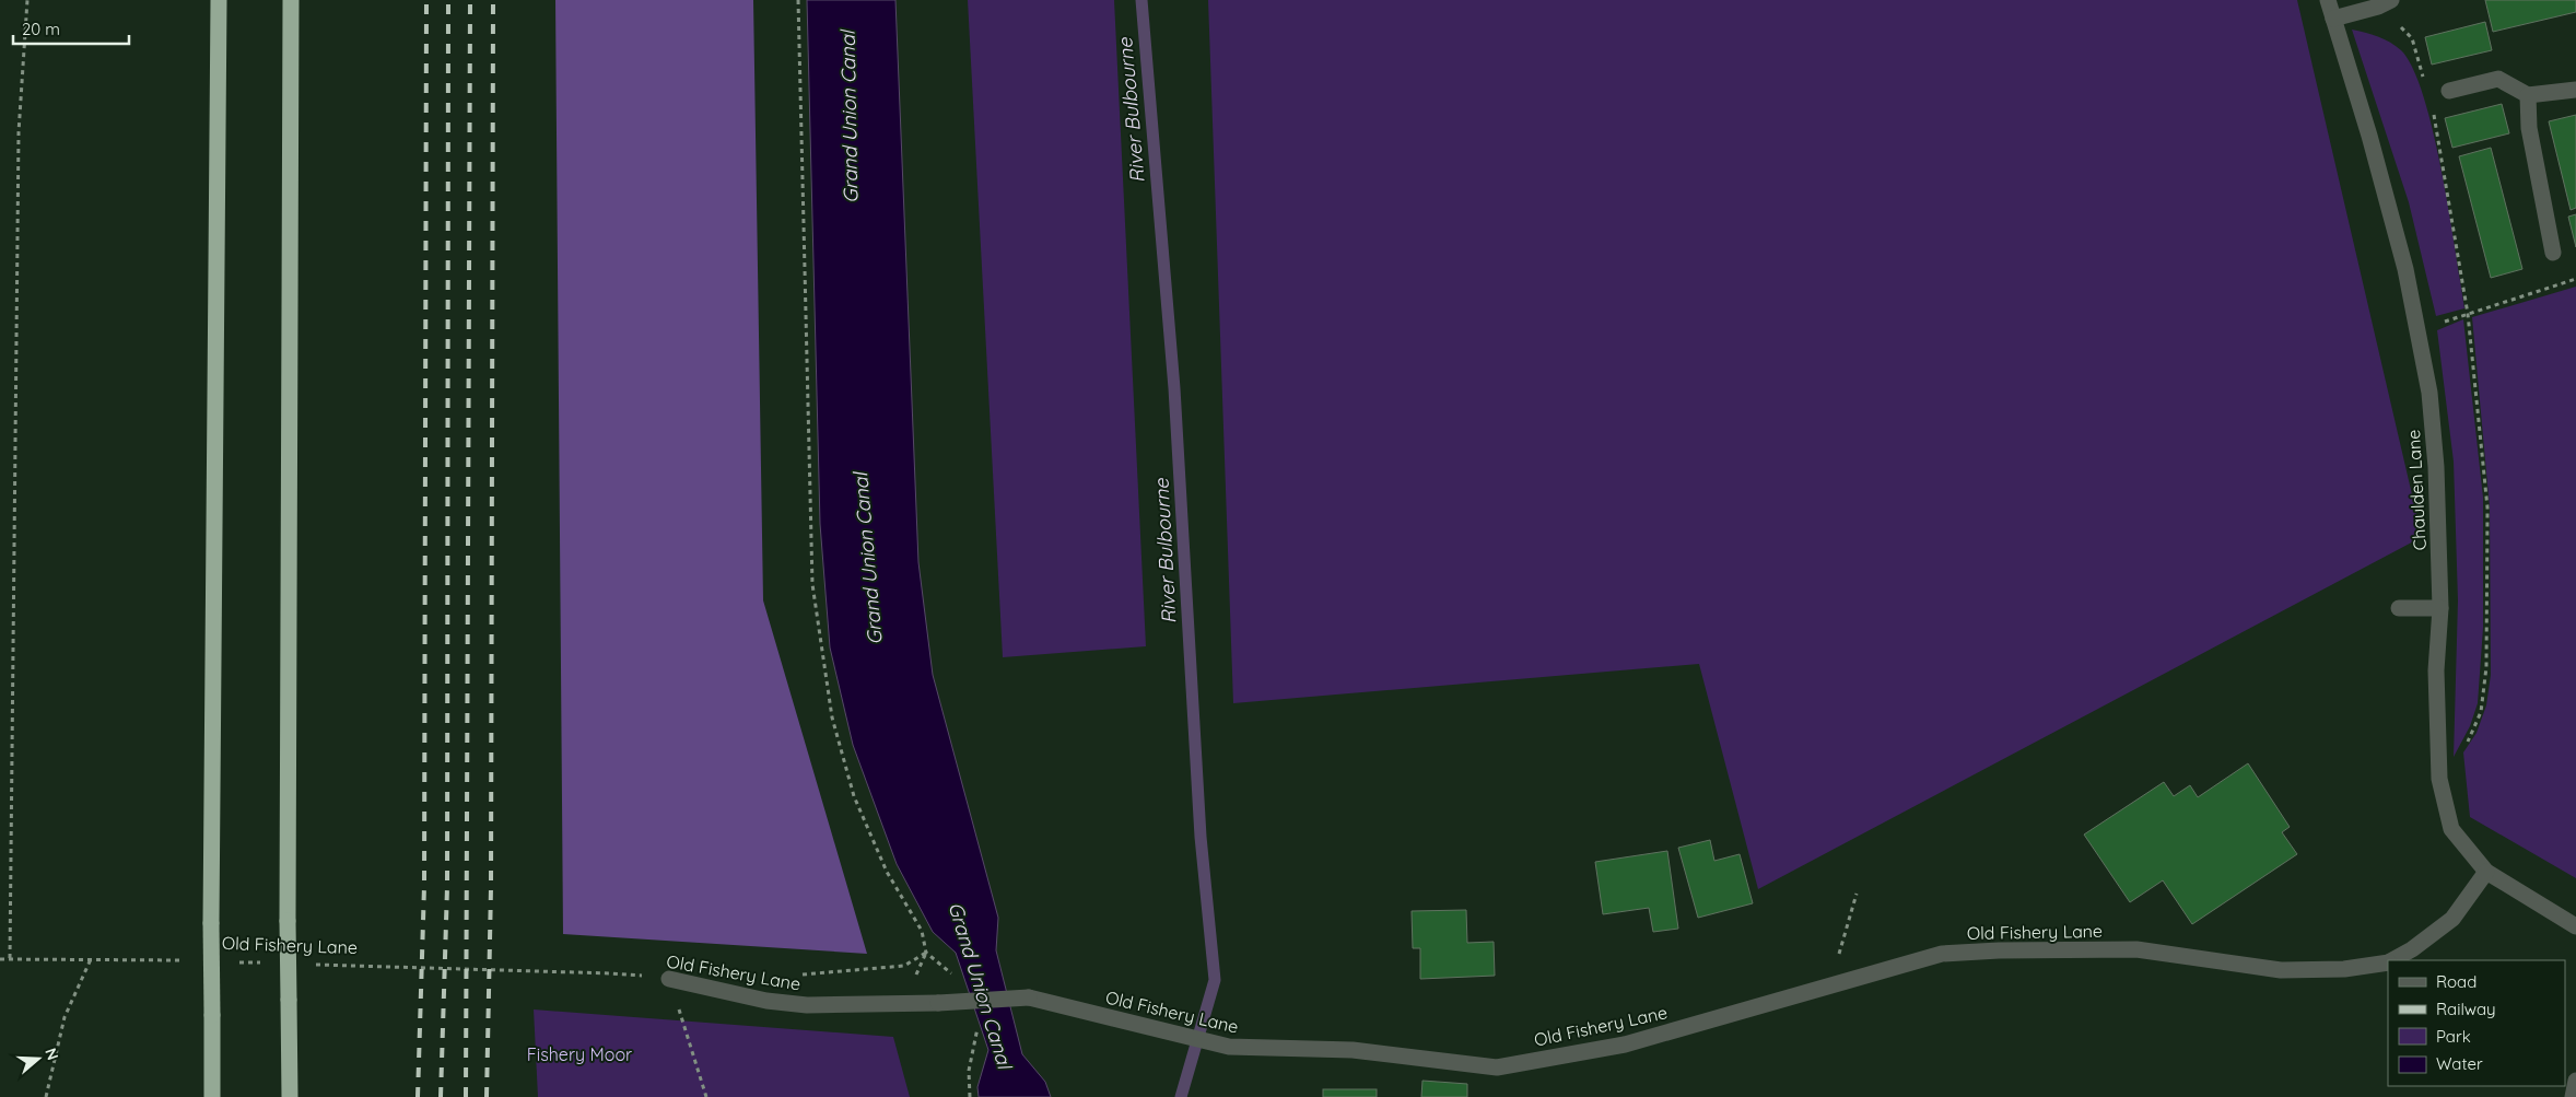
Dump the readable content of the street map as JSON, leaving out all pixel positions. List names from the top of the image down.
{
  "streets": {
    "street": ["Chaulden Lane", "Old Fishery Lane"]
  },
  "crossings": [
    ["Chaulden Lane", "Old Fishery Lane"]
  ],
  "water": ["River Bulbourne", "Grand Union Canal"],
  "parks": ["Fishery Moor"],
  "legend": [
    "Road",
    "Railway",
    "Park",
    "Water"
  ],
  "scale_bar": "20 m",
  "north": "right"
}
